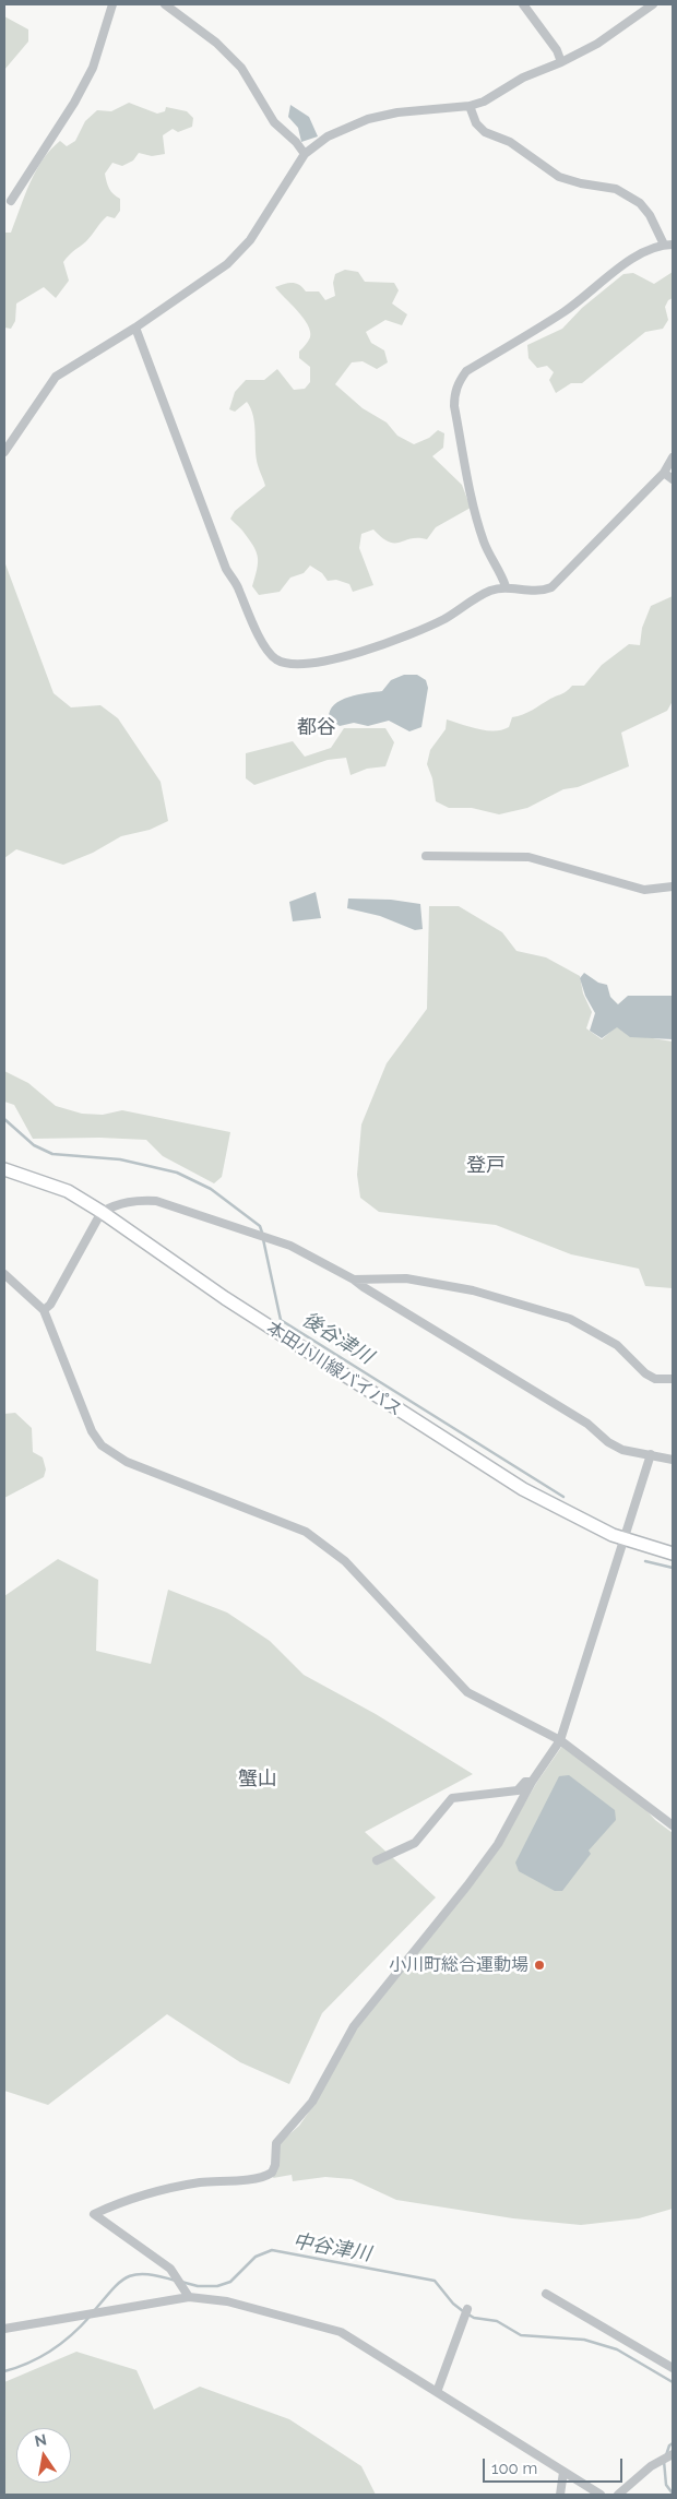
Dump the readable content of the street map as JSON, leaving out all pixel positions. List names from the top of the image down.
{
  "streets": {
    "street": ["本田小川線バイパス"]
  },
  "districts": ["都谷", "登戸", "蟹山"],
  "water": ["後谷津川", "中谷津川"],
  "places": ["小川町総合運動場"],
  "scale_bar": "100 m",
  "north": "top"
}
